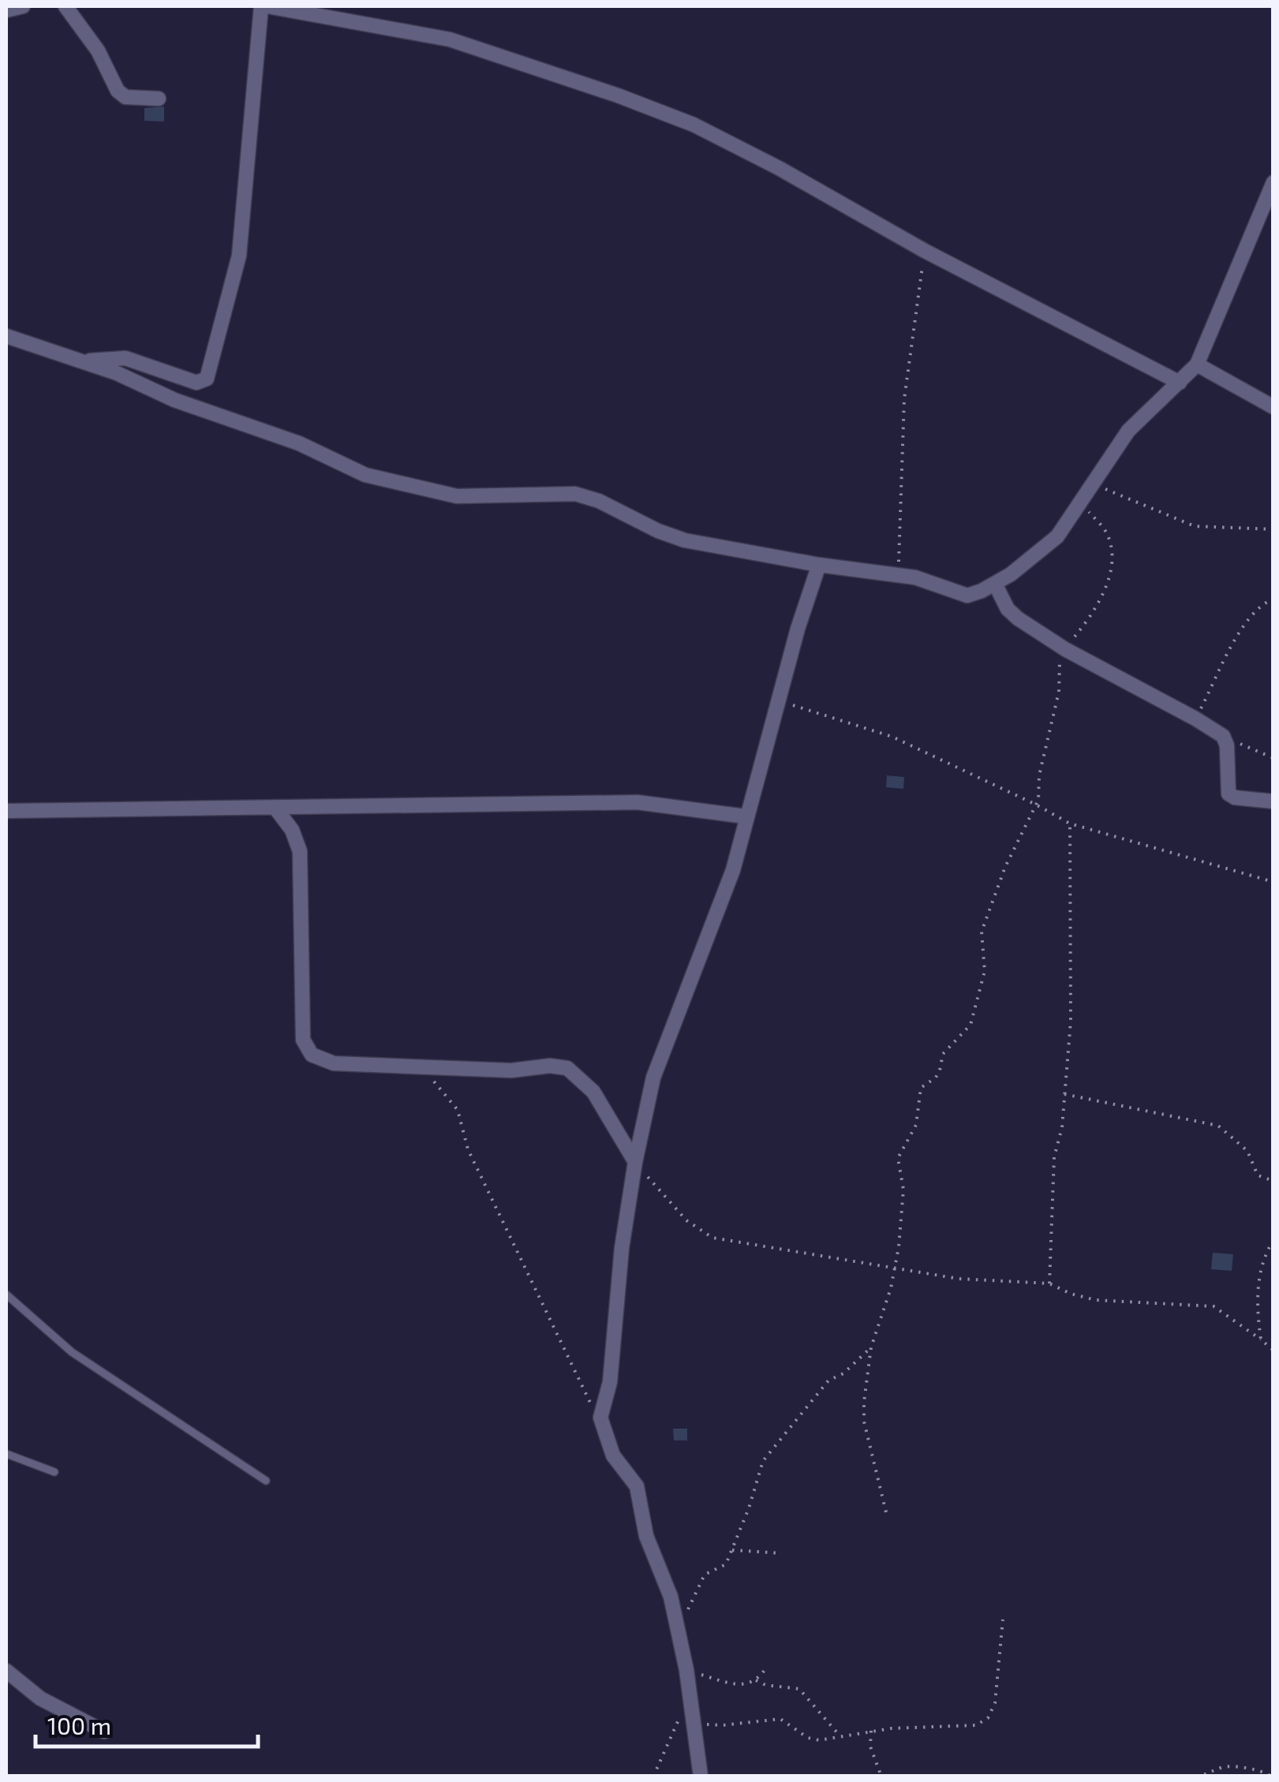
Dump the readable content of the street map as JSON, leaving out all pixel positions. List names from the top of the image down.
{
  "scale_bar": "100 m"
}
